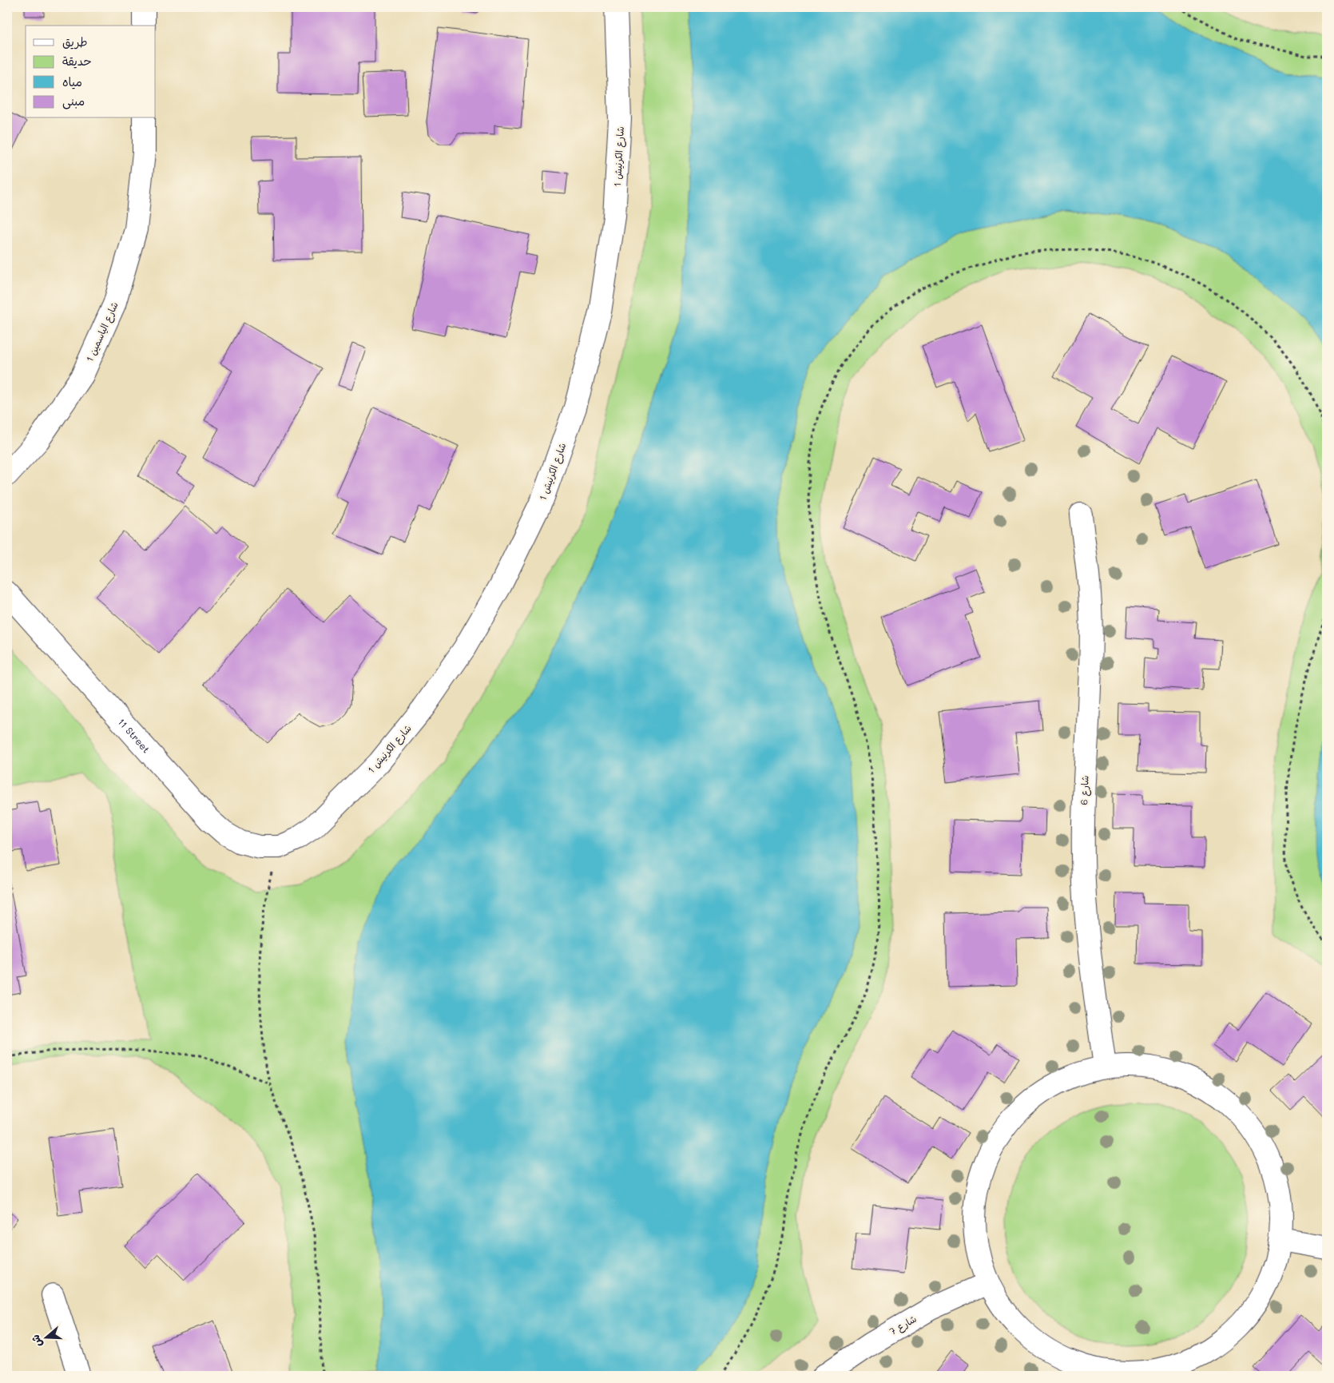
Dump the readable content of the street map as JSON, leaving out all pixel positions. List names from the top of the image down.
{
  "streets": {
    "street": [
      "شارع الكرنيش 1",
      "شارع الياسمين 1",
      "11 Street",
      "شارع 6",
      "شارع 7"
    ]
  },
  "crossings": [
    ["شارع الكرنيش 1", "11 Street"]
  ],
  "legend": [
    "طريق",
    "حديقة",
    "مياه",
    "مبنى"
  ],
  "north": "left"
}
